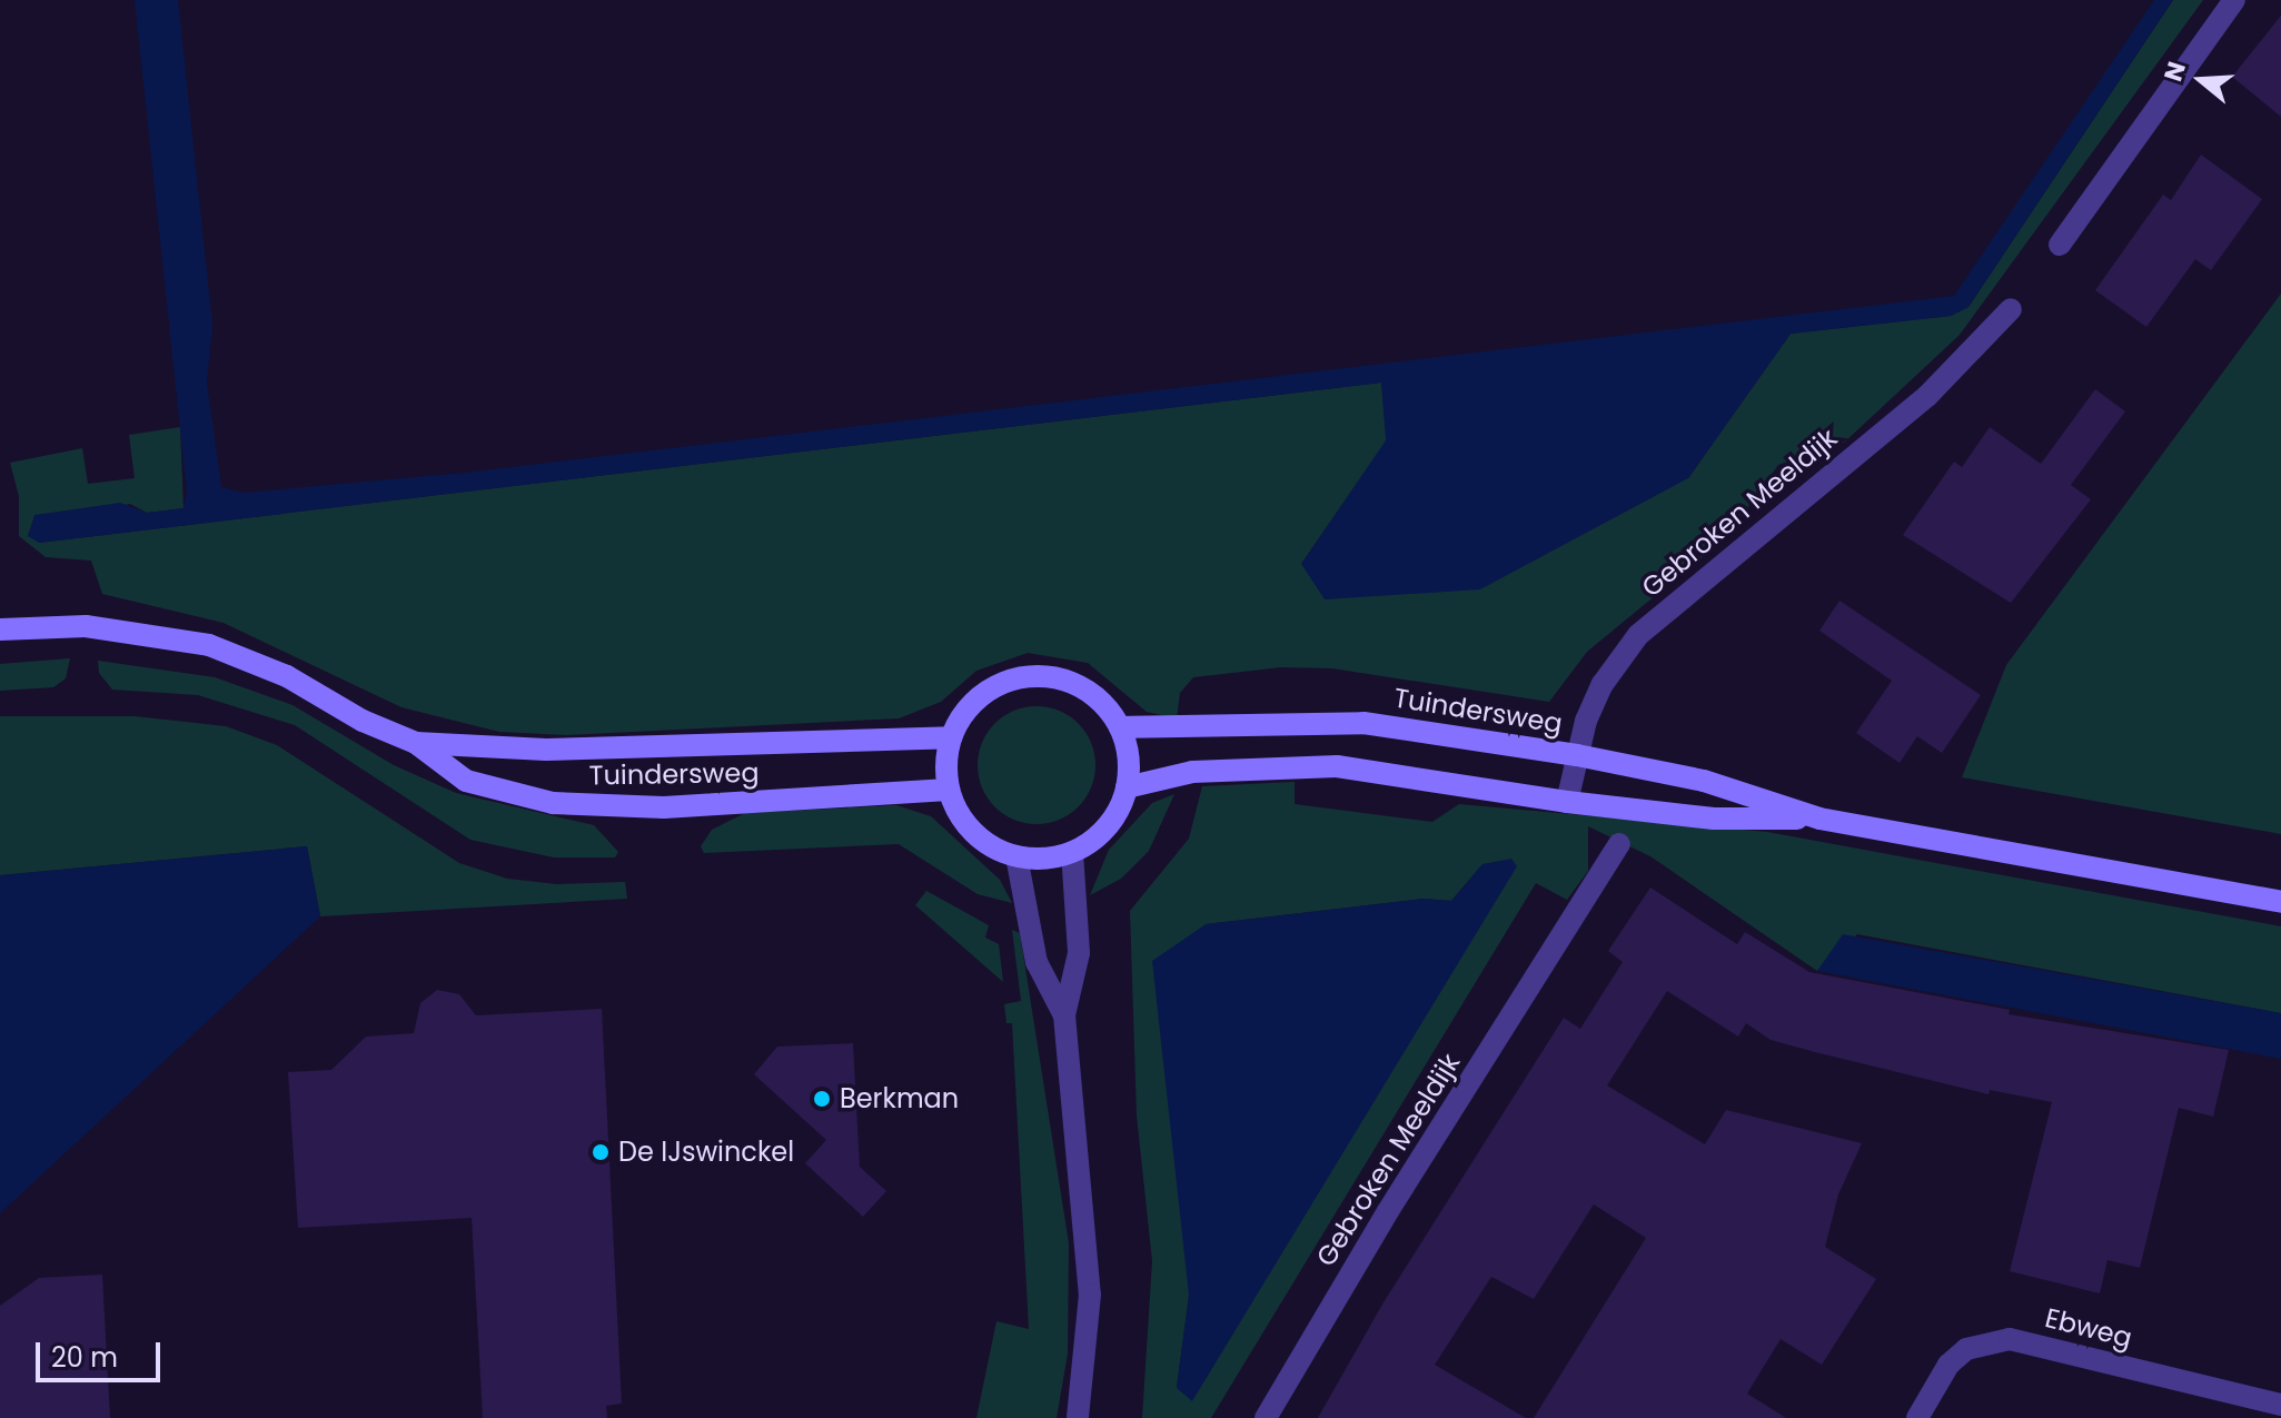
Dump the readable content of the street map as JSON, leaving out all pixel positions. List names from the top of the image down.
{
  "streets": {
    "main road": ["Tuindersweg"],
    "street": ["Gebroken Meeldijk", "Ebweg"]
  },
  "crossings": [
    ["Gebroken Meeldijk", "Tuindersweg"]
  ],
  "places": ["Berkman", "De IJswinckel"],
  "scale_bar": "20 m",
  "north": "left"
}
